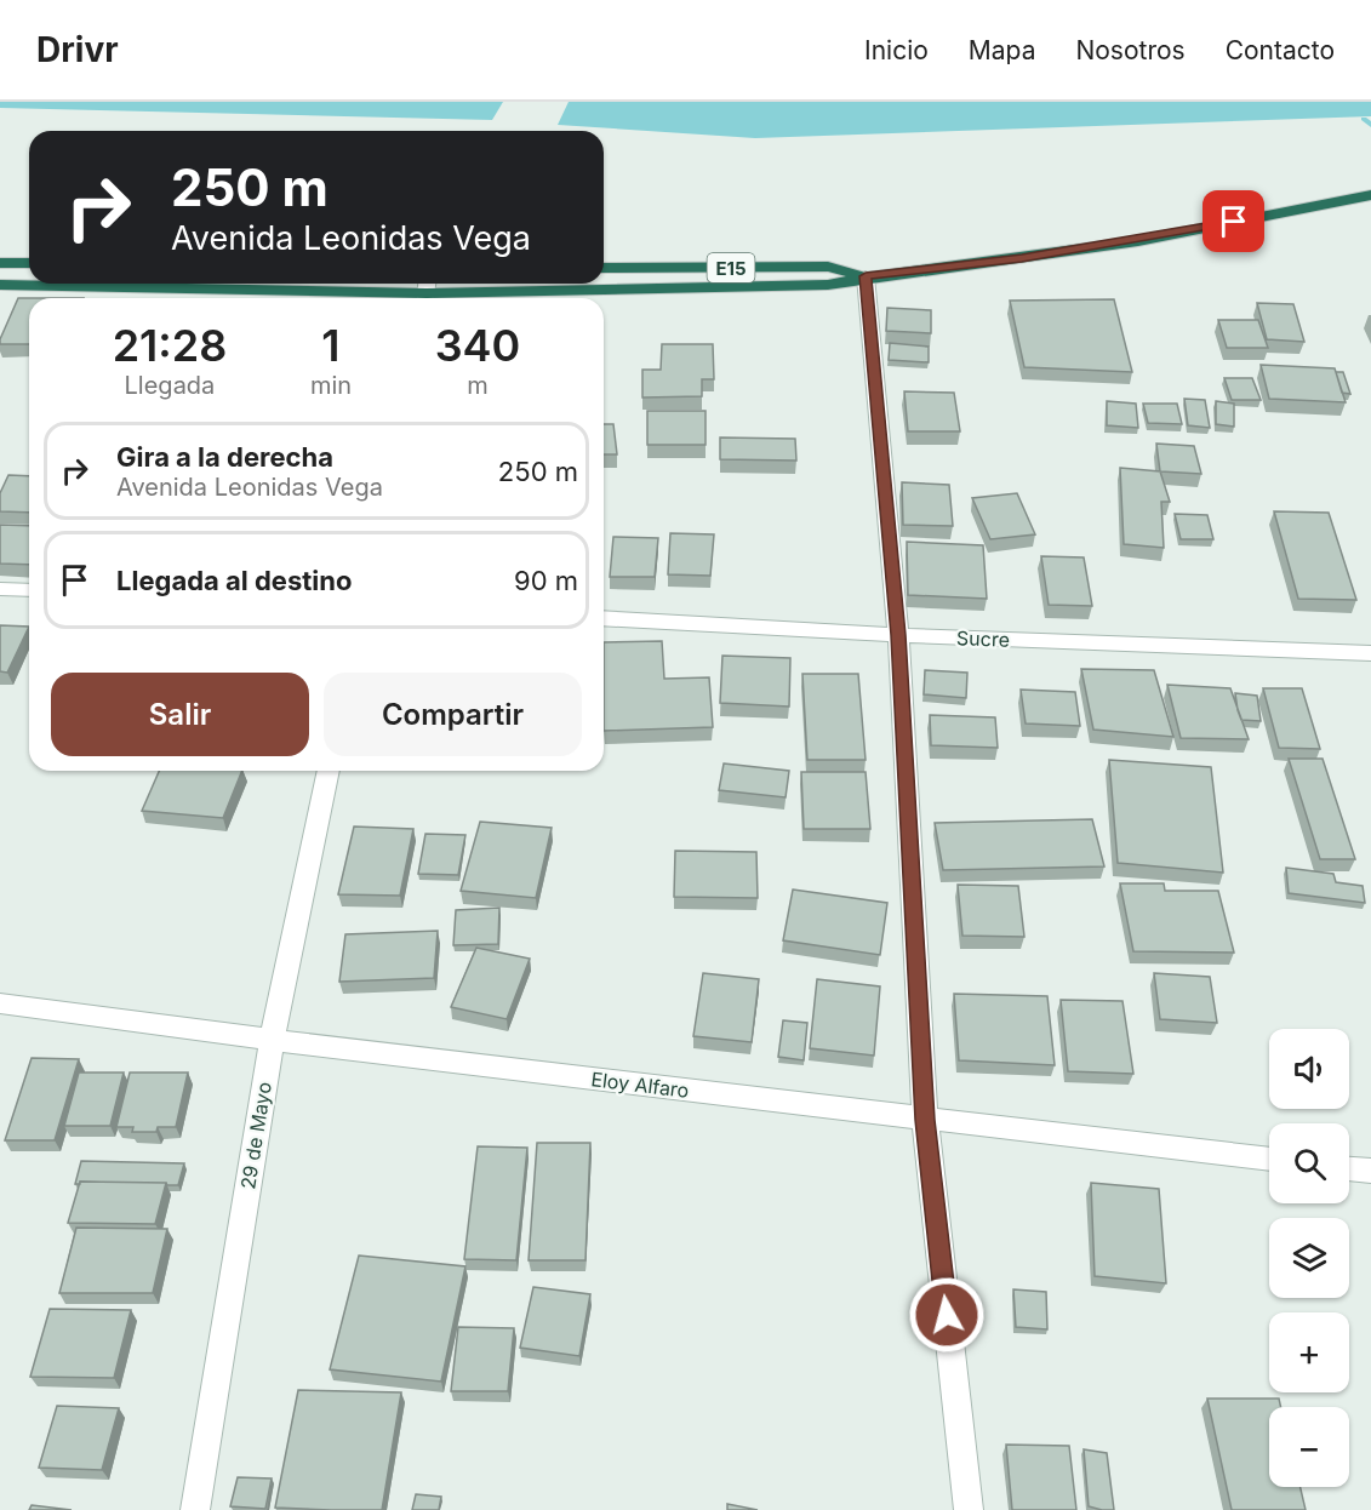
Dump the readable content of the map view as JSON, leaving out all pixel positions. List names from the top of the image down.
{
  "streets": {
    "highway": ["E15"],
    "street": ["Sucre", "Eloy Alfaro", "29 de Mayo"]
  },
  "crossings": [
    ["Eloy Alfaro", "29 de Mayo"]
  ],
  "page": {
    "header": "Drivr",
    "nav": [
      "Inicio",
      "Mapa",
      "Nosotros",
      "Contacto"
    ],
    "turn": ["250 m", "Avenida Leonidas Vega"],
    "eta": [
      "21:28",
      "Llegada",
      "1",
      "min",
      "340",
      "m"
    ],
    "list": [
      {
        "name": "Gira a la derecha",
        "note": "Avenida Leonidas Vega",
        "value": "250 m"
      },
      {
        "name": "Llegada al destino",
        "value": "90 m"
      }
    ],
    "buttons": ["Salir", "Compartir"],
    "map_buttons": ["+", "−"]
  }
}
